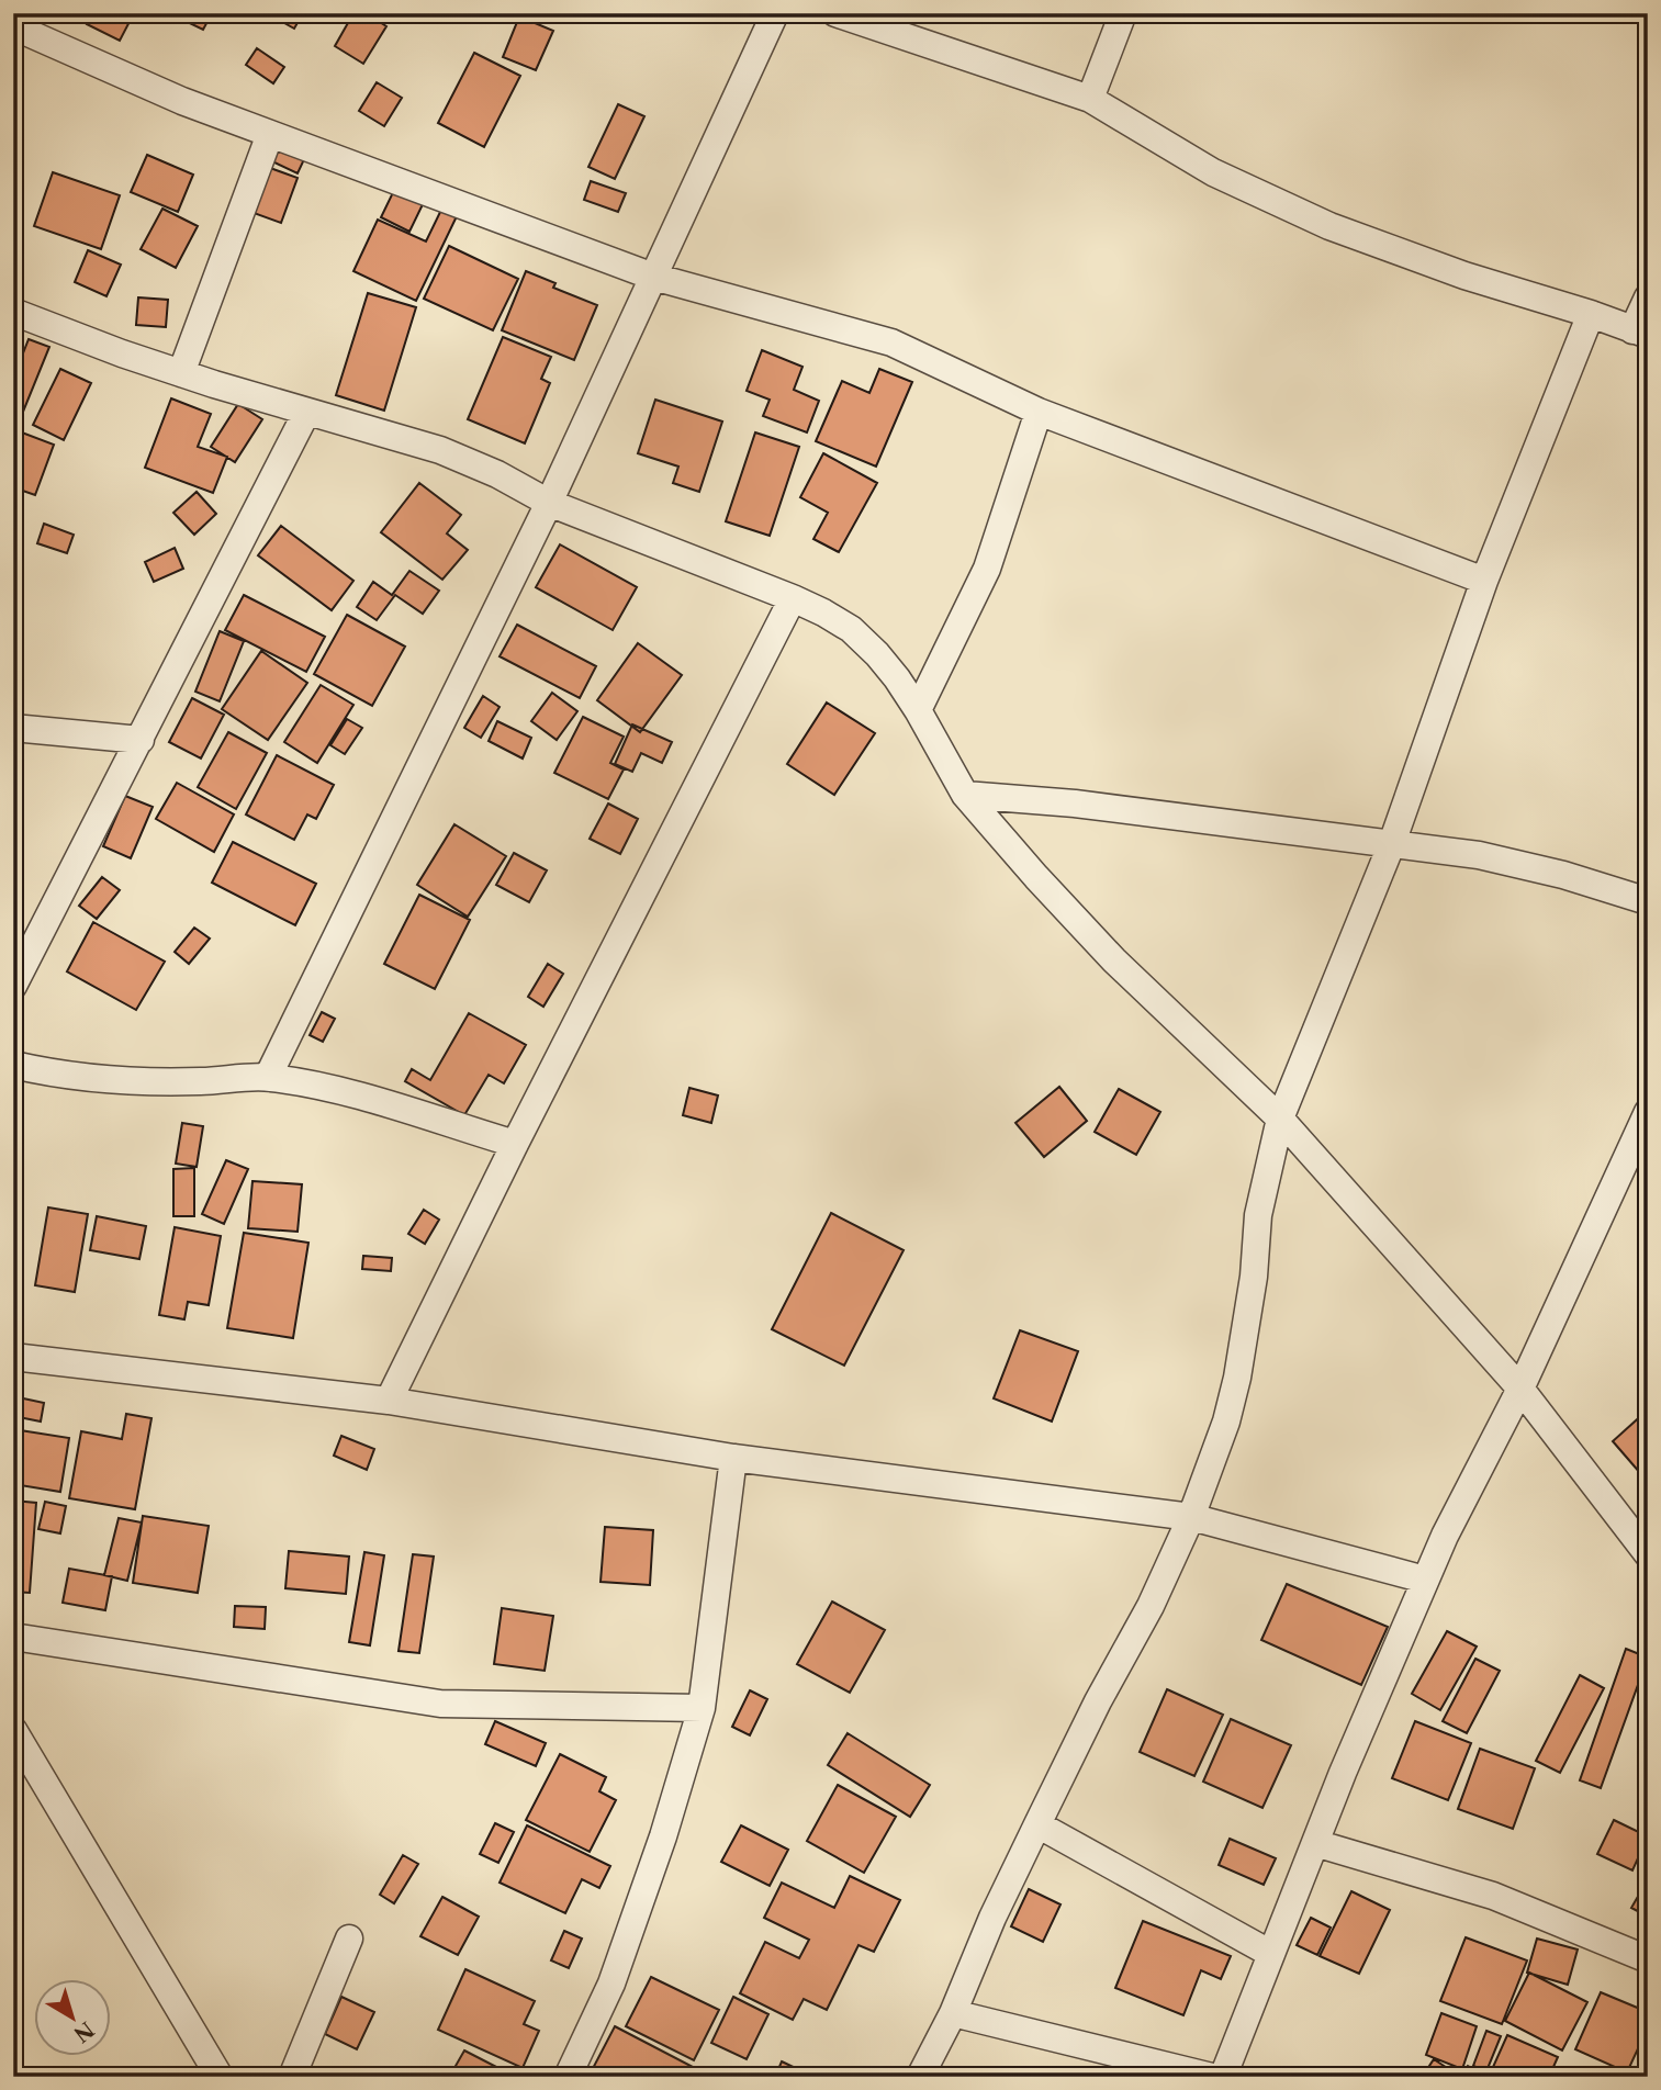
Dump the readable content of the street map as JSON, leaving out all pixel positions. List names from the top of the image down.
{
  "north": "bottom right"
}
